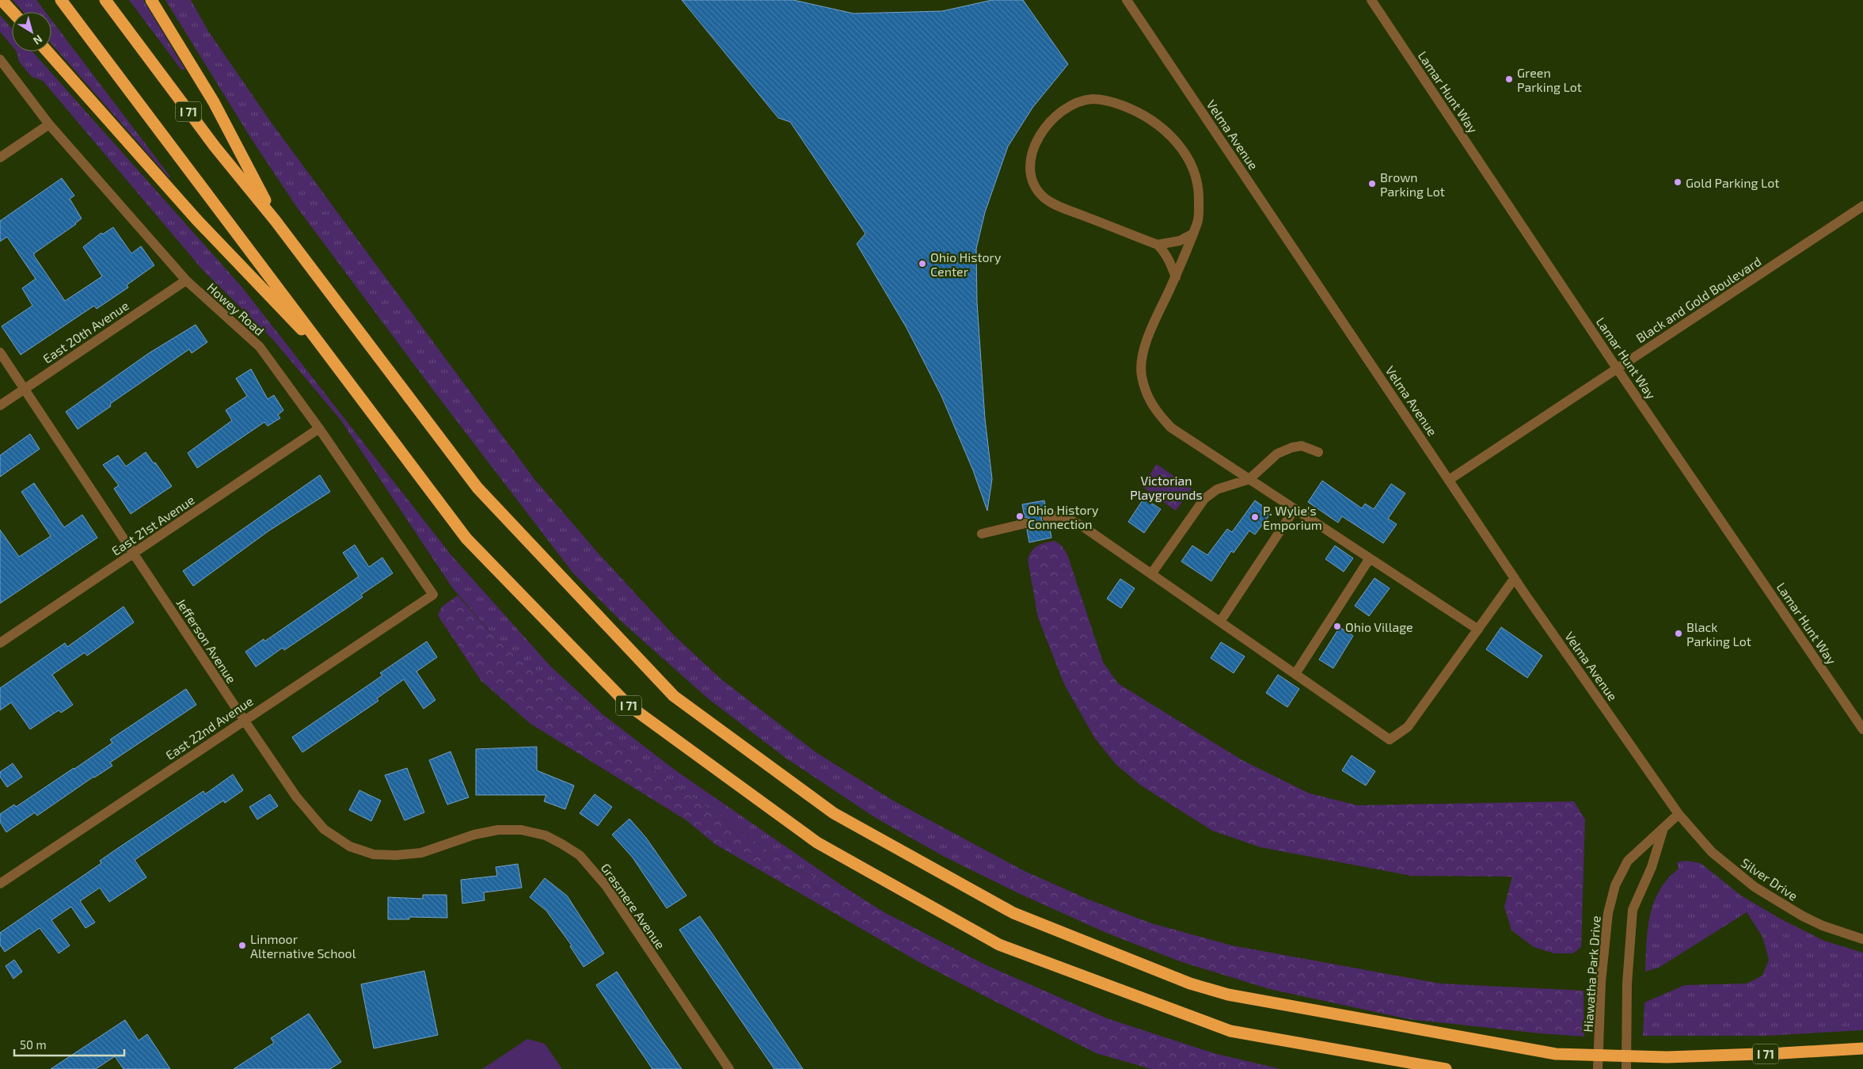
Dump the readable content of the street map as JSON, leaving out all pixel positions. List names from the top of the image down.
{
  "streets": {
    "highway": ["I 71"],
    "street": [
      "Lamar Hunt Way",
      "Velma Avenue",
      "Black and Gold Boulevard",
      "Howey Road",
      "East 20th Avenue",
      "East 21st Avenue",
      "Jefferson Avenue",
      "East 22nd Avenue",
      "Silver Drive",
      "Grasmere Avenue",
      "Hiawatha Park Drive"
    ]
  },
  "crossings": [
    ["Lamar Hunt Way", "Black and Gold Boulevard"],
    ["Velma Avenue", "Black and Gold Boulevard"],
    ["Velma Avenue", "Silver Drive"],
    ["Velma Avenue", "Hiawatha Park Drive"],
    ["Howey Road", "East 20th Avenue"],
    ["Howey Road", "East 21st Avenue"],
    ["Howey Road", "East 22nd Avenue"],
    ["East 20th Avenue", "Jefferson Avenue"],
    ["East 21st Avenue", "Jefferson Avenue"],
    ["Jefferson Avenue", "East 22nd Avenue"],
    ["Jefferson Avenue", "Grasmere Avenue"],
    ["Silver Drive", "Hiawatha Park Drive"]
  ],
  "parks": ["Victorian Playgrounds"],
  "places": [
    "Green Parking Lot",
    "Gold Parking Lot",
    "Brown Parking Lot",
    "Ohio History Center",
    "Ohio History Connection",
    "P. Wylie's Emporium",
    "Ohio Village",
    "Black Parking Lot",
    "Linmoor Alternative School"
  ],
  "scale_bar": "50 m",
  "north": "bottom right"
}
